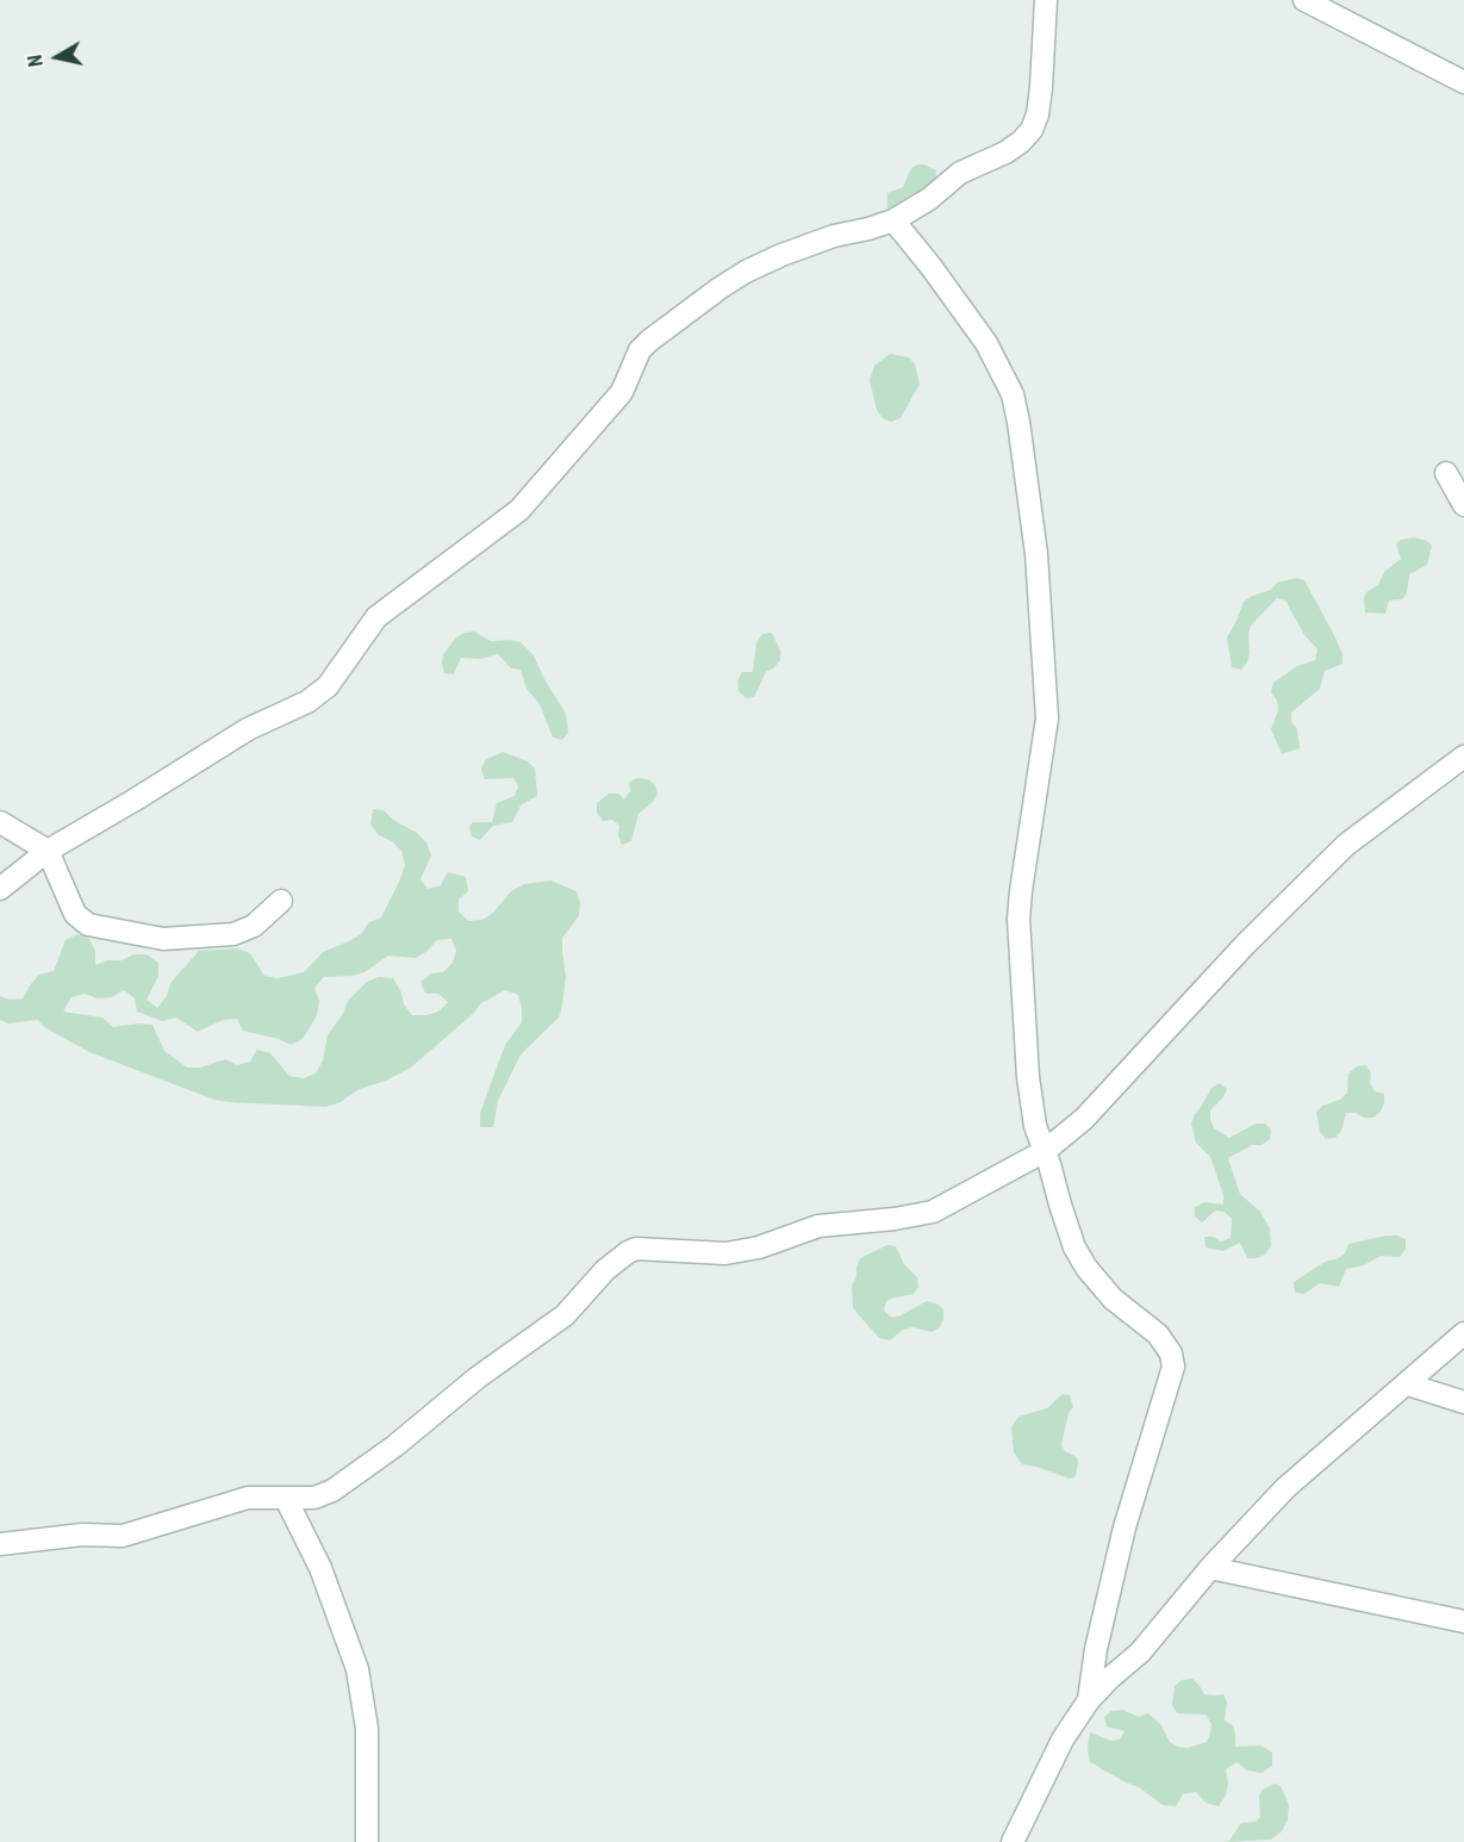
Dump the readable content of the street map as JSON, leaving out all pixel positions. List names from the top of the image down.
{
  "north": "left"
}
